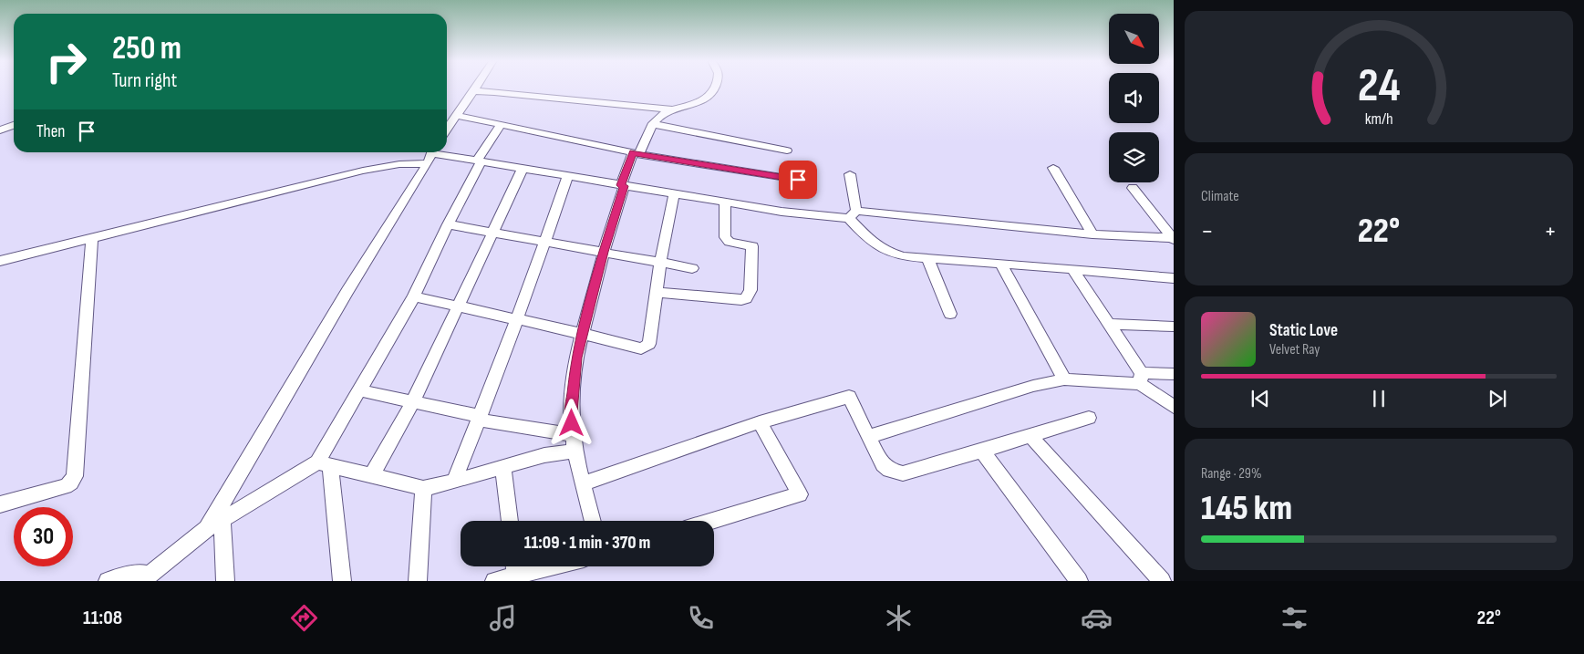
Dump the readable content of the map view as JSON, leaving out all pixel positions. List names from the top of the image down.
{
  "north": "bottom right",
  "page": {
    "turn": ["250 m", "Turn right"],
    "then": "Then",
    "tile": [
      "Climate",
      ["Range · 29%", "145 km"]
    ],
    "heat": ["−", "22°", "+"],
    "song": ["Static Love", "Velvet Ray"],
    "limit": "30",
    "trip": "11:09 · 1 min · 370 m",
    "tabs": ["11:08", "22°"],
    "gauge": ["24", "km/h"]
  }
}
